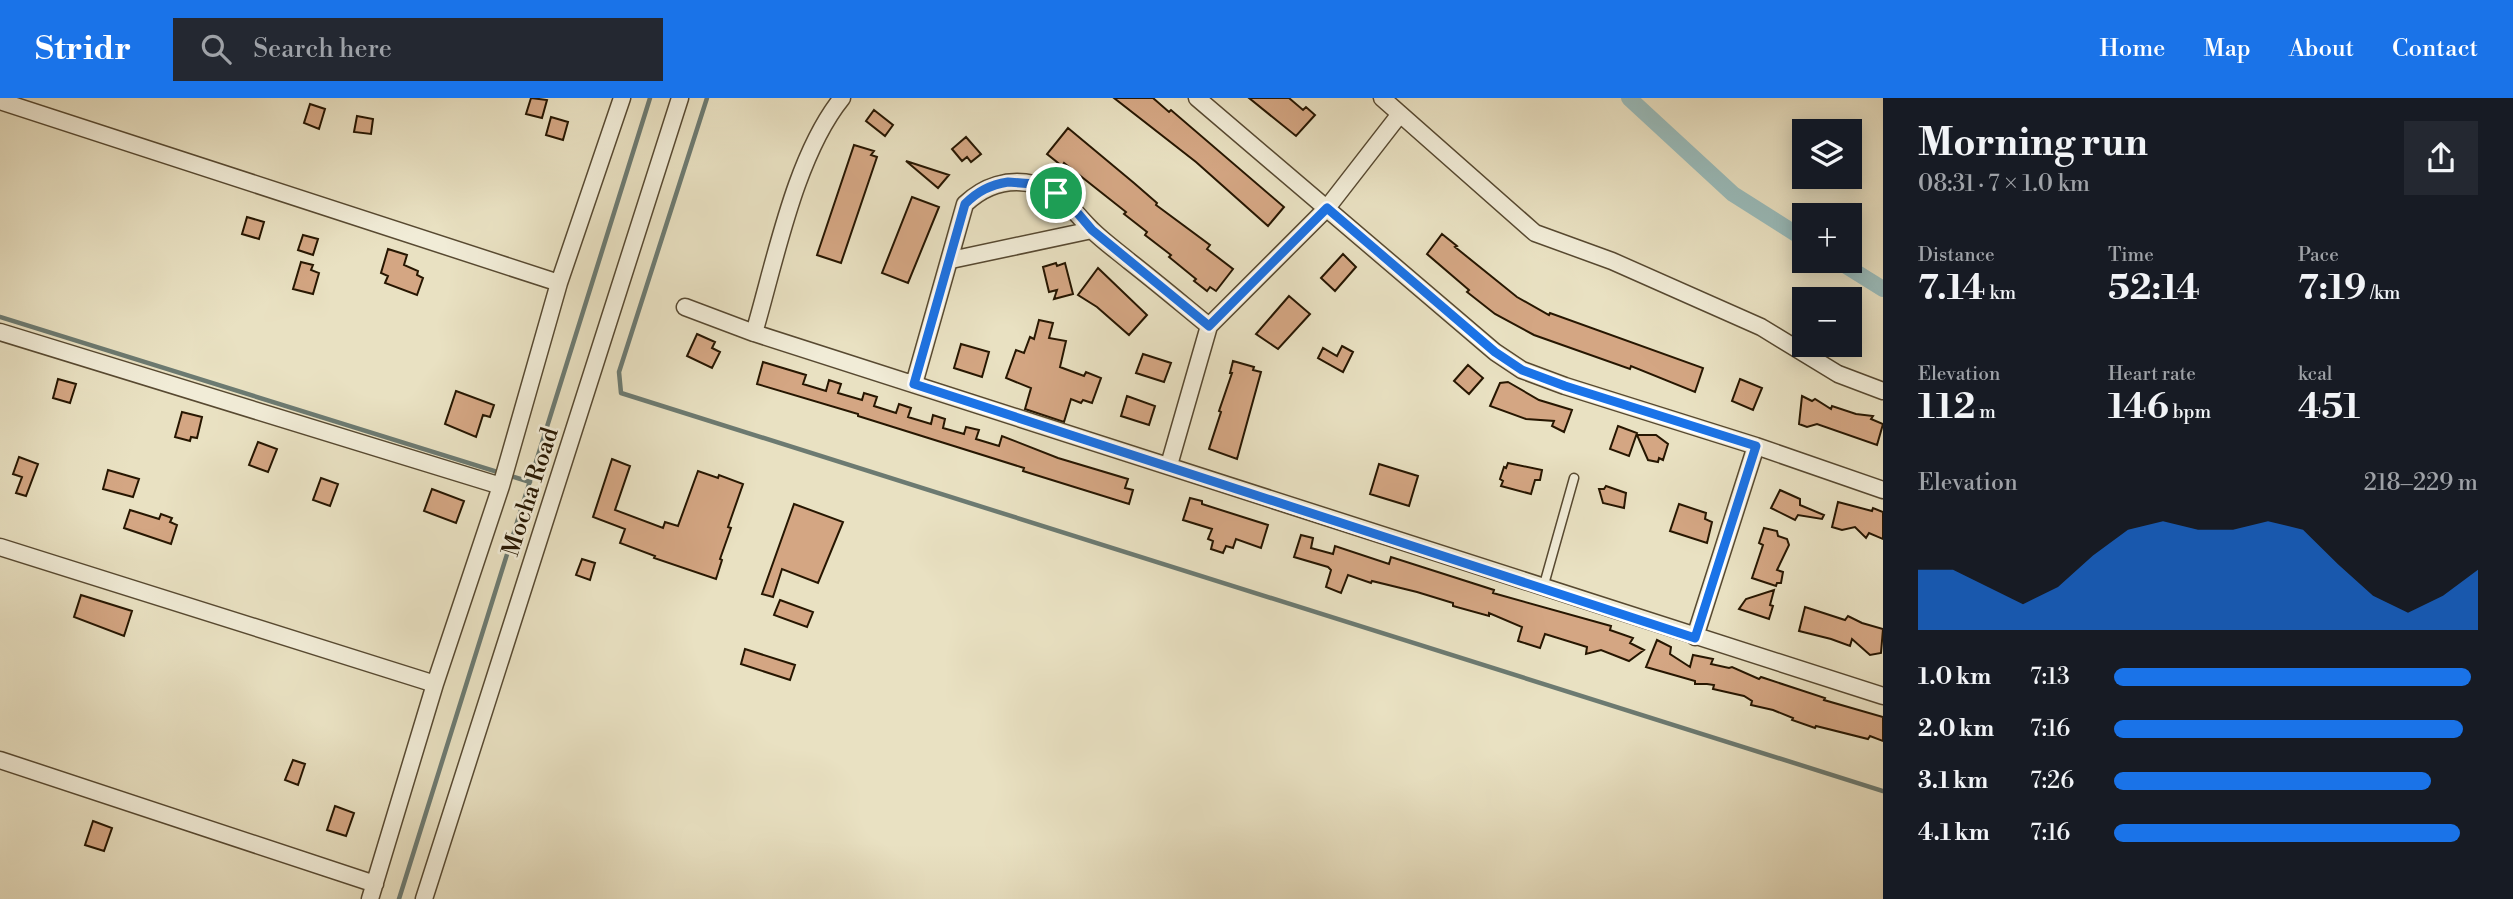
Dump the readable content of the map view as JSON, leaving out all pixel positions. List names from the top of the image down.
{
  "streets": {
    "street": ["Mocha Road"]
  },
  "page": {
    "header": "Stridr",
    "search": "Search here",
    "nav": [
      "Home",
      "Map",
      "About",
      "Contact"
    ],
    "heading": ["Morning run", "08:31 · 7 × 1.0 km"],
    "map_buttons": ["+", "−"],
    "stats": [
      ["Distance", "7.14 km"],
      ["Time", "52:14"],
      ["Pace", "7:19 /km"],
      ["Elevation", "112 m"],
      ["Heart rate", "146 bpm"],
      ["kcal", "451"]
    ],
    "chart": ["Elevation", "218–229 m"],
    "list": [
      {
        "name": "1.0 km",
        "note": "7:13"
      },
      {
        "name": "2.0 km",
        "note": "7:16"
      },
      {
        "name": "3.1 km",
        "note": "7:26"
      },
      {
        "name": "4.1 km",
        "note": "7:16"
      }
    ]
  }
}
